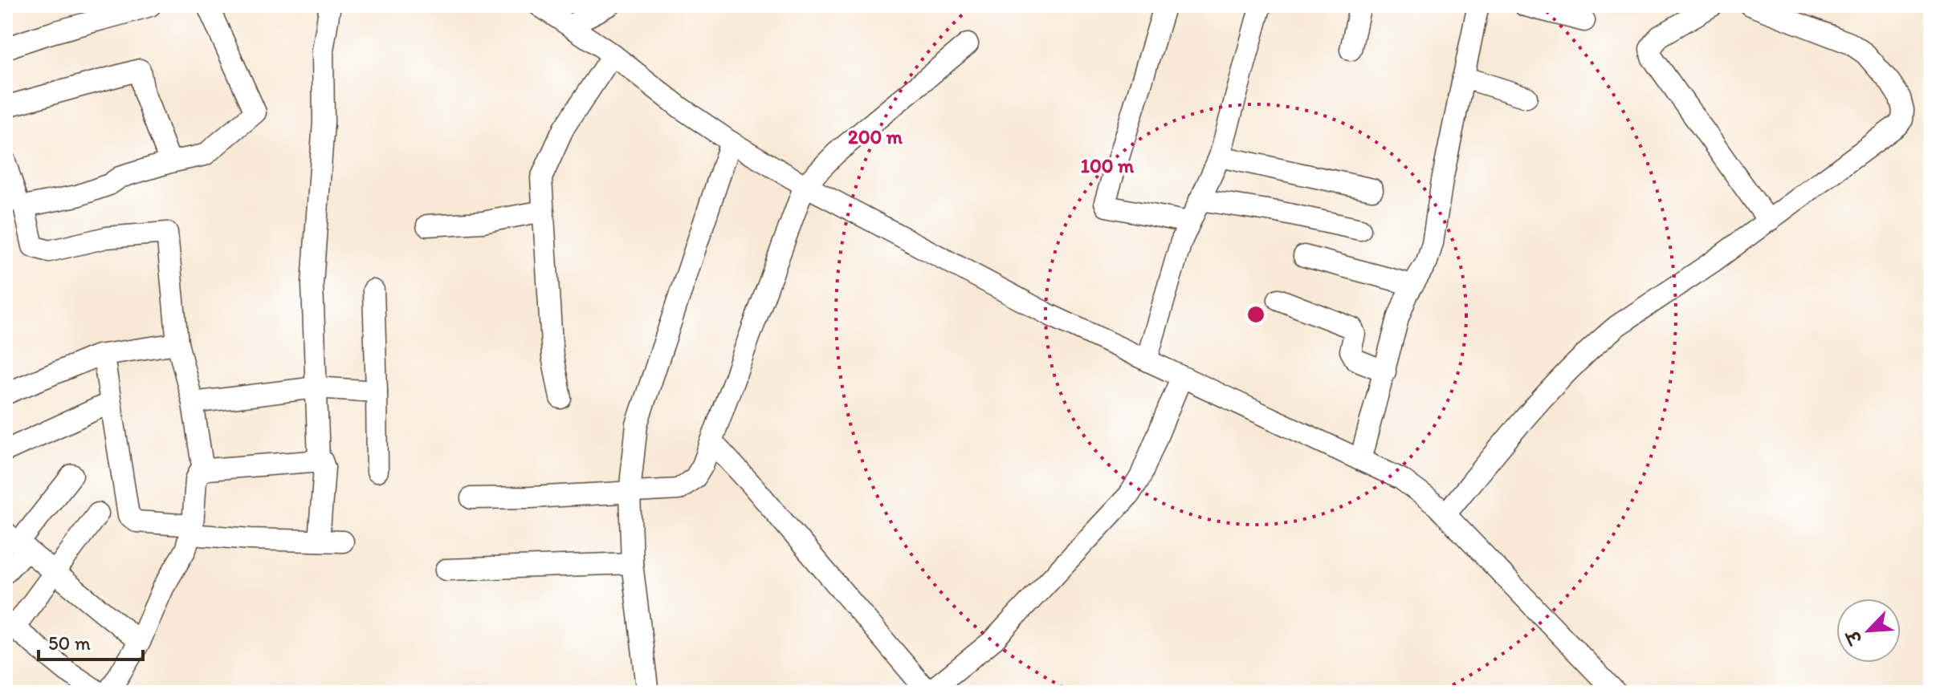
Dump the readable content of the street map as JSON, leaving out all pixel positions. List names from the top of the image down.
{
  "scale_bar": "50 m",
  "north": "bottom left",
  "rings": ["200 m", "100 m"]
}
